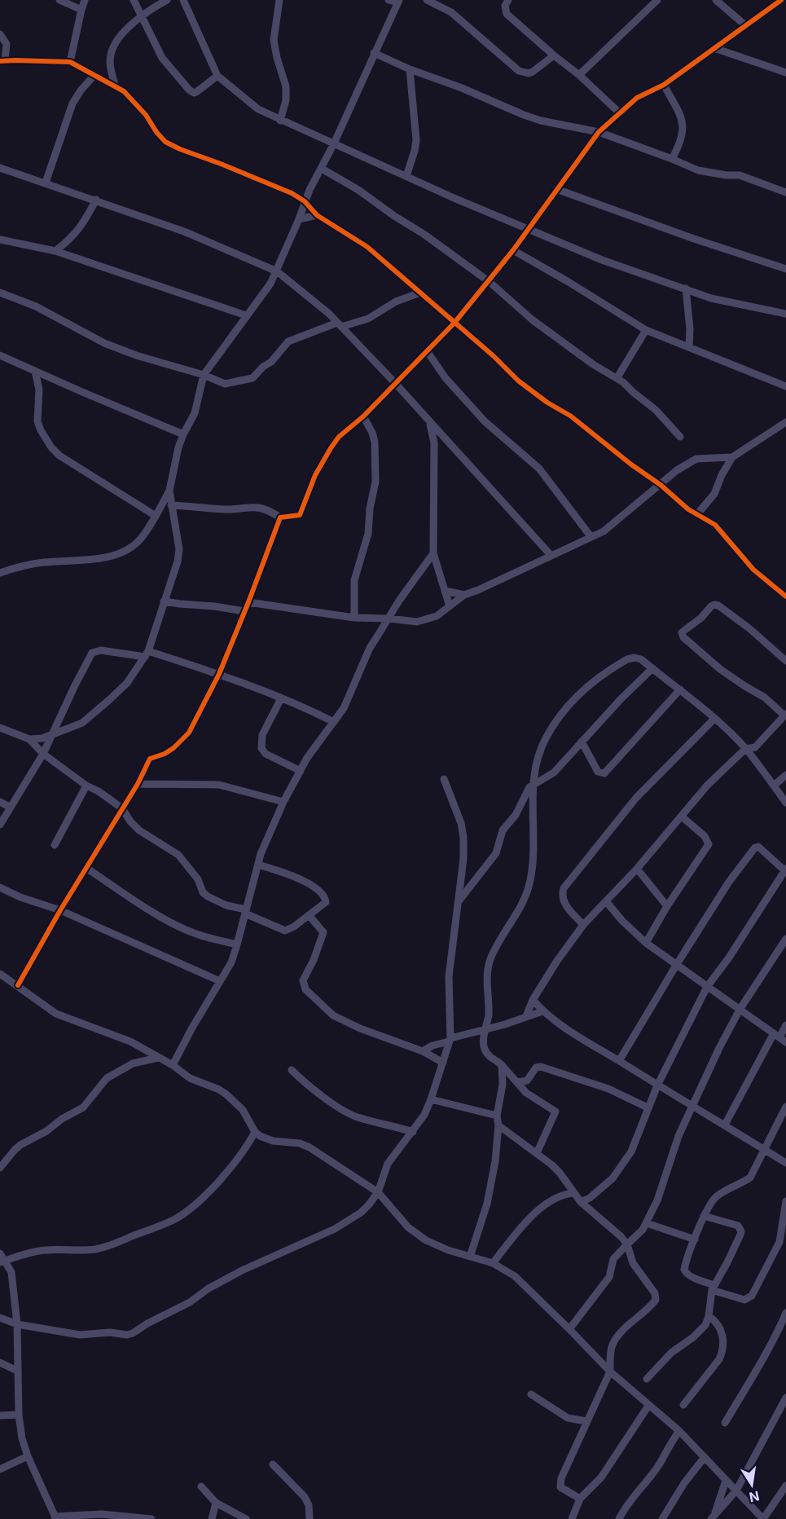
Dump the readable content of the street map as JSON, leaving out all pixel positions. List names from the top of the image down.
{
  "north": "bottom"
}
